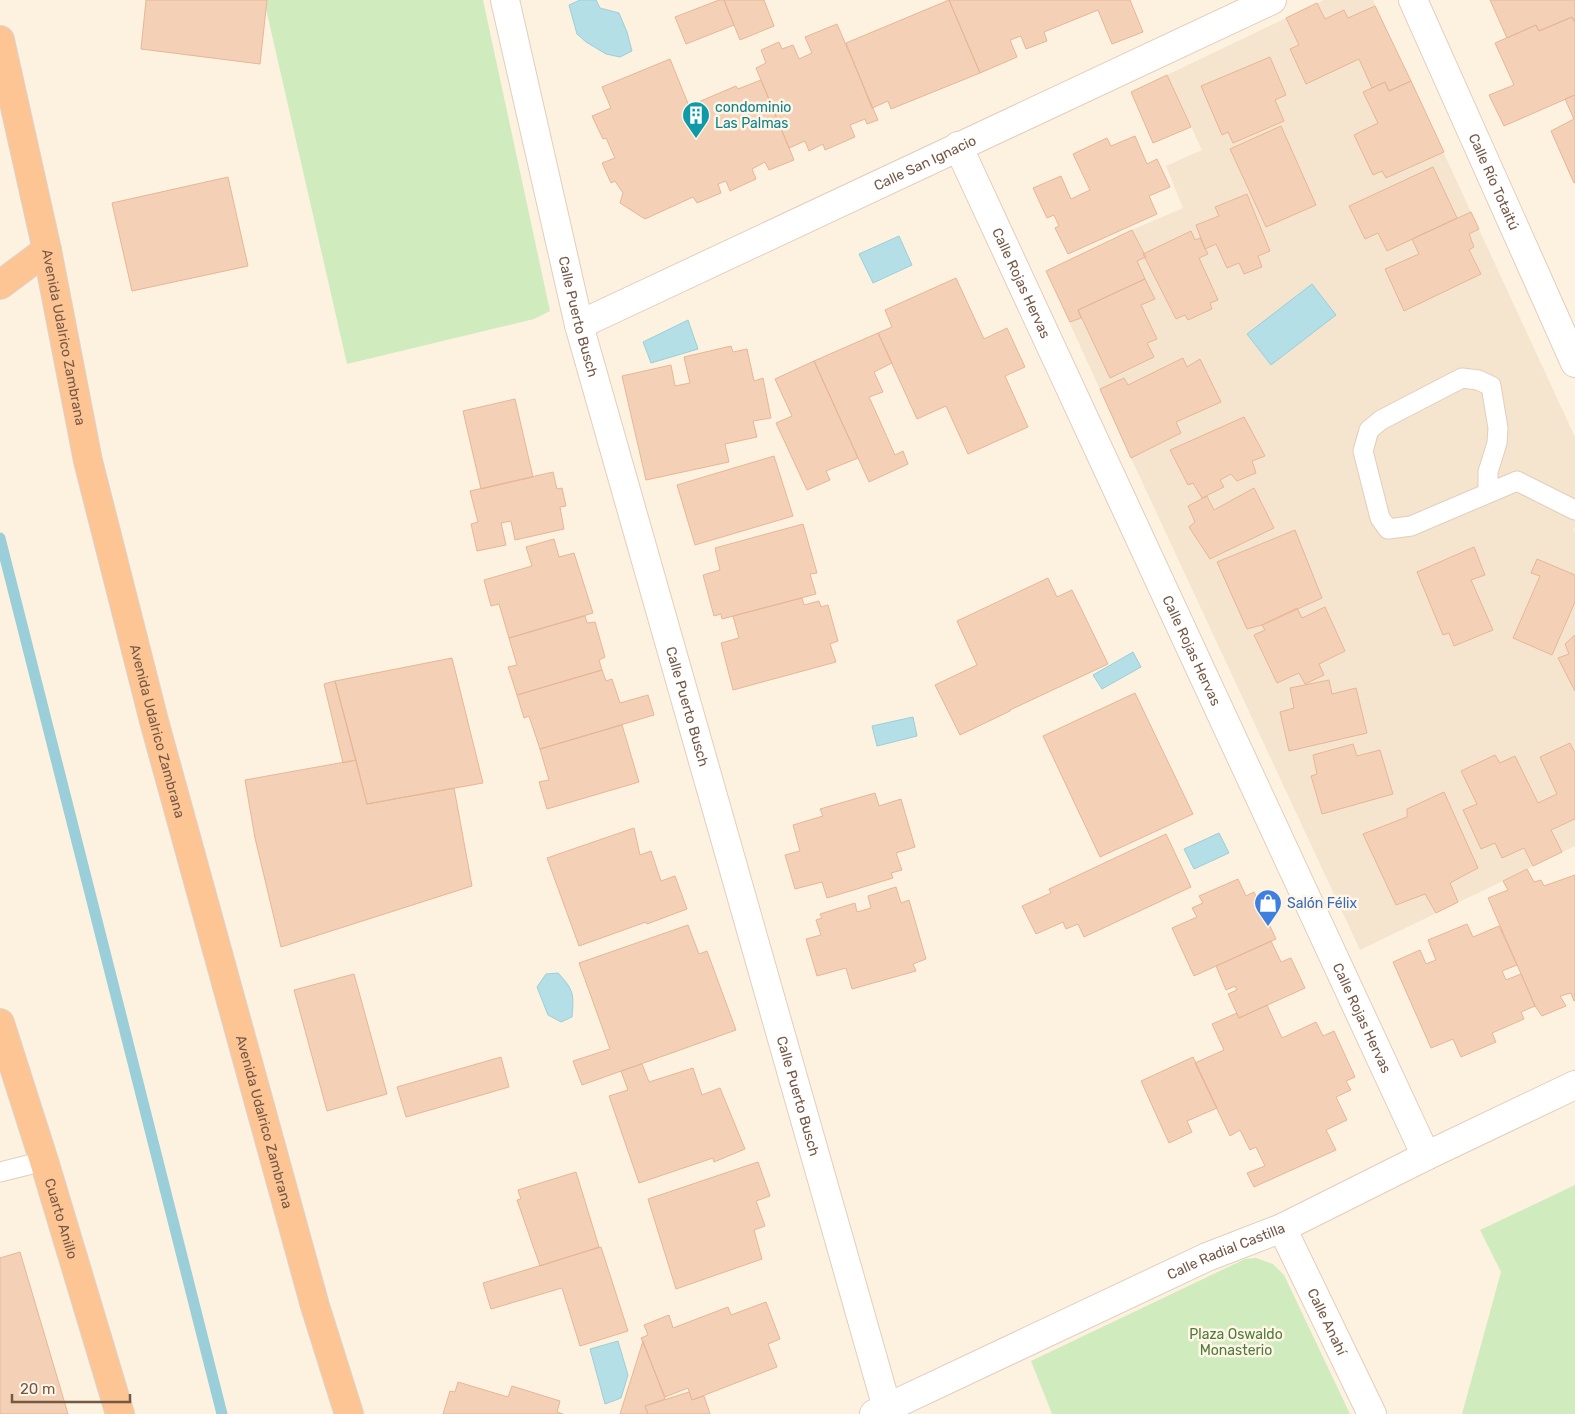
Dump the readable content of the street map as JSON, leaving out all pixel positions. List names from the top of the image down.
{
  "streets": {
    "highway": ["Avenida Udalrico Zambrana", "Cuarto Anillo"],
    "street": [
      "Calle San Ignacio",
      "Calle Río Totaitú",
      "Calle Rojas Hervas",
      "Calle Puerto Busch",
      "Calle Radial Castilla",
      "Calle Anahí"
    ]
  },
  "crossings": [
    ["Calle San Ignacio", "Calle Rojas Hervas"],
    ["Calle San Ignacio", "Calle Puerto Busch"],
    ["Calle Rojas Hervas", "Calle Radial Castilla"],
    ["Calle Puerto Busch", "Calle Radial Castilla"],
    ["Calle Radial Castilla", "Calle Anahí"]
  ],
  "parks": ["Plaza Oswaldo Monasterio"],
  "places": {
    "building": ["condominio Las Palmas"],
    "shop": ["Salón Félix"]
  },
  "scale_bar": "20 m"
}
